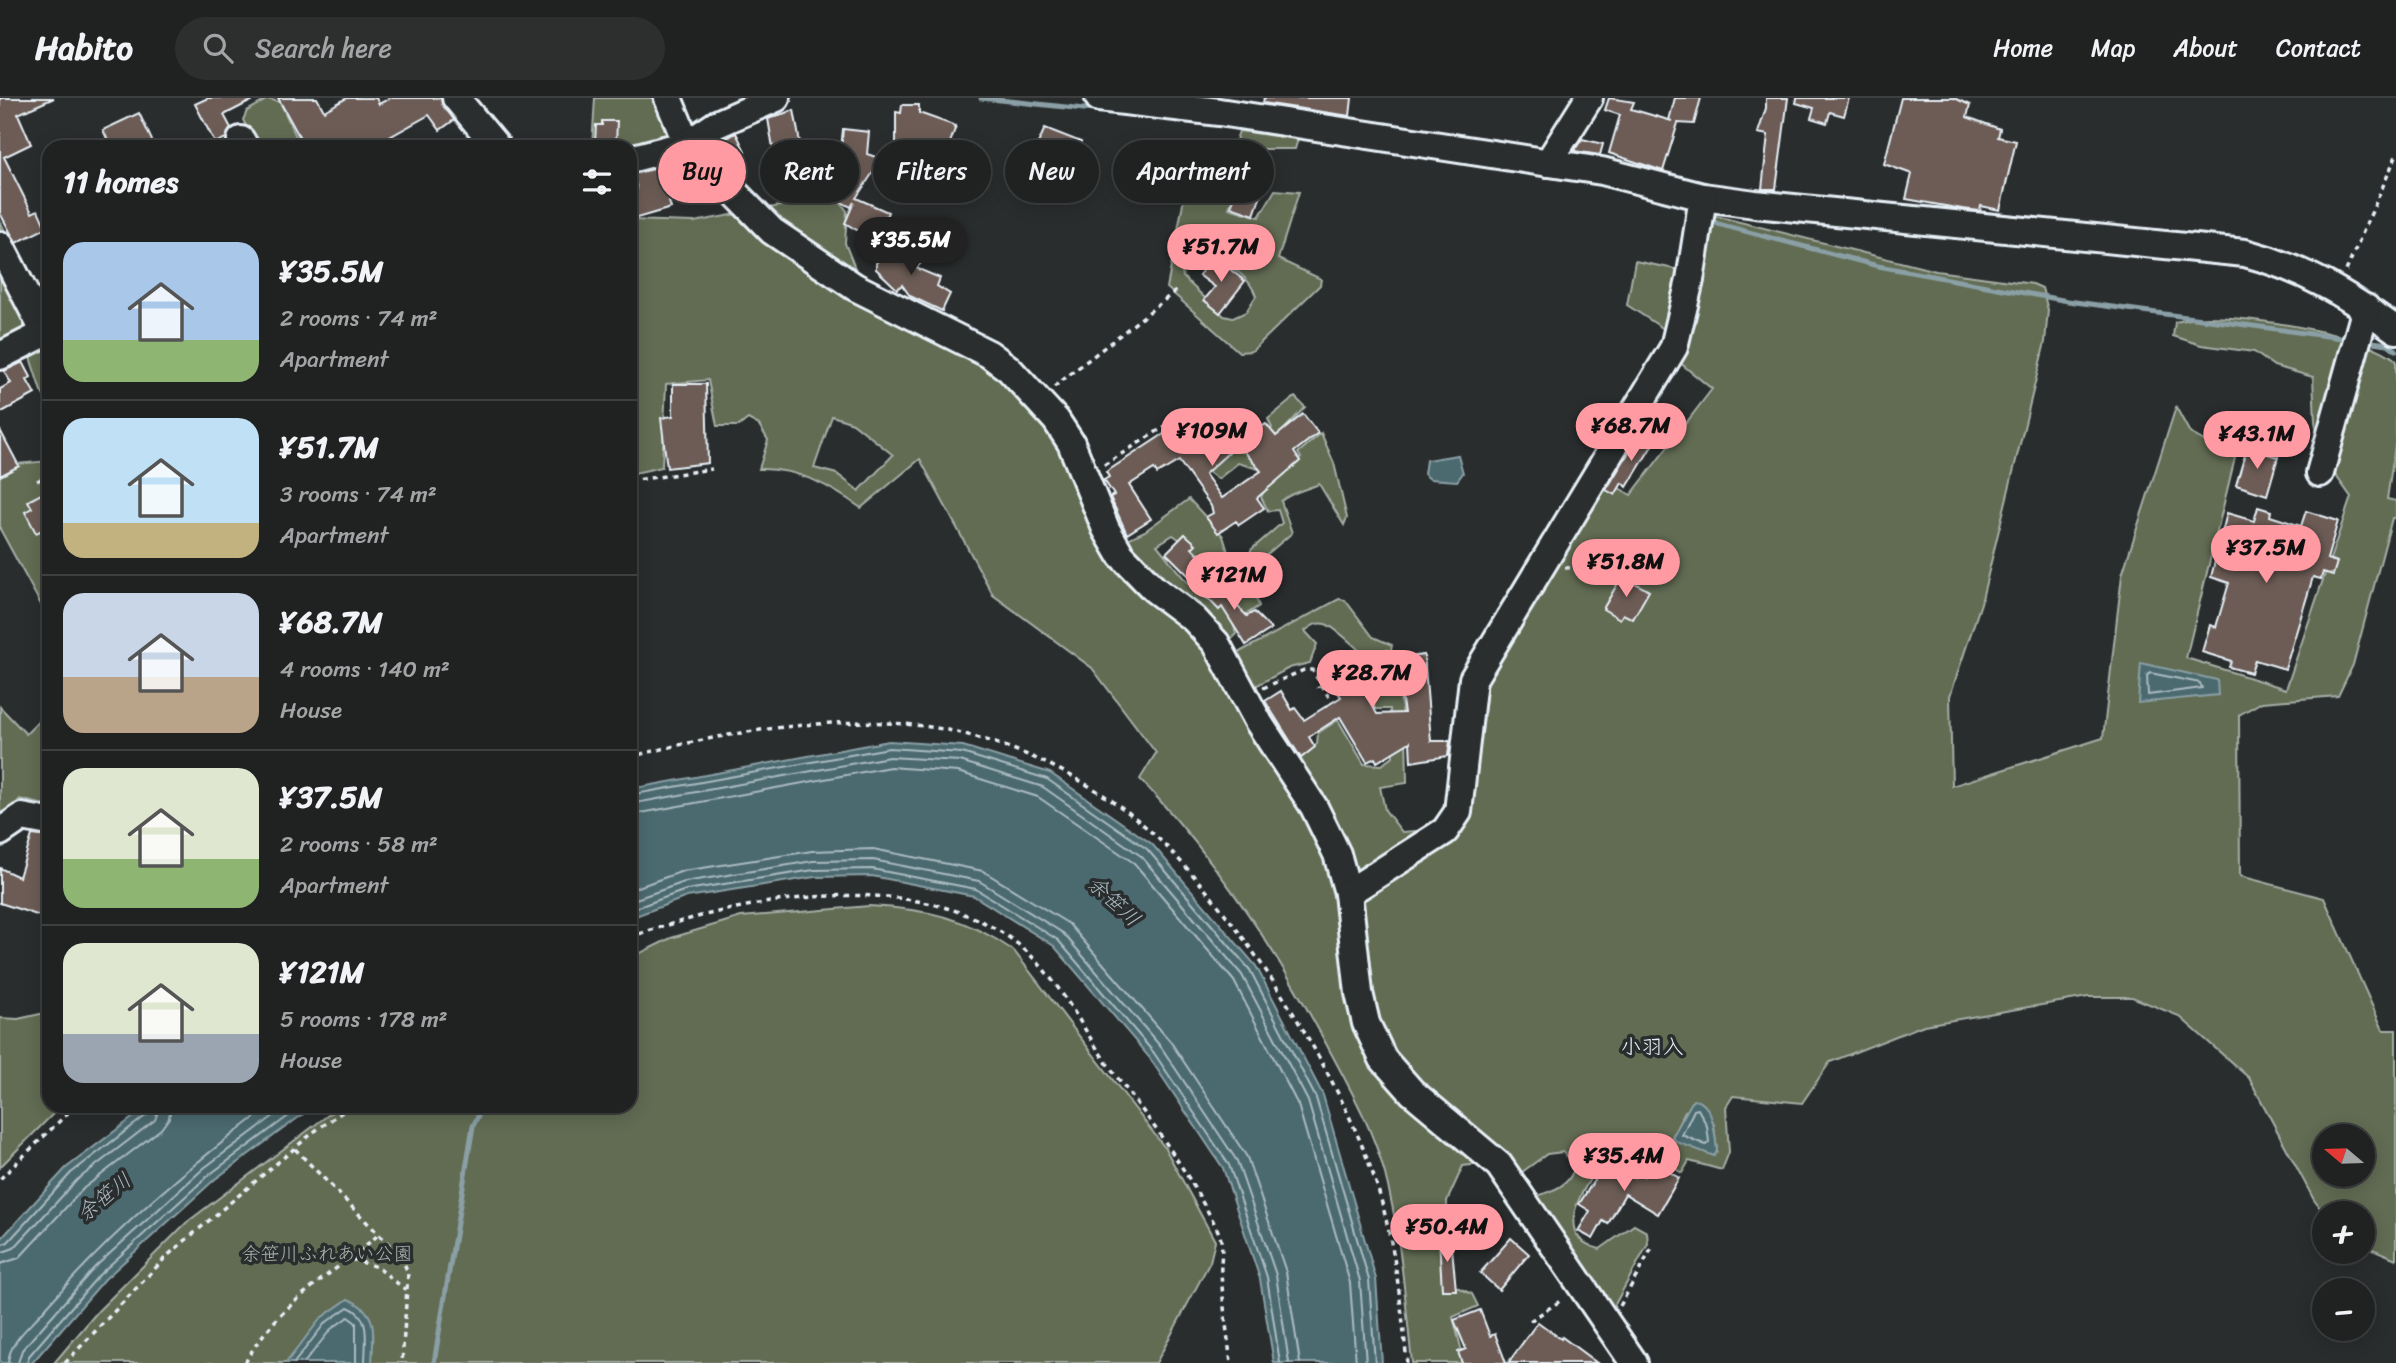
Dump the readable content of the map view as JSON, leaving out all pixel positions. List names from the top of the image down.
{
  "districts": ["小羽入"],
  "water": ["余笹川"],
  "parks": ["余笹川ふれあい公園"],
  "north": "left",
  "page": {
    "header": "Habito",
    "search": "Search here",
    "nav": [
      "Home",
      "Map",
      "About",
      "Contact"
    ],
    "chip": [
      "Buy",
      "Rent",
      "Filters",
      "New",
      "Apartment"
    ],
    "heading": "11 homes",
    "price": [
      "¥35.5M",
      "¥51.7M",
      "¥68.7M",
      "¥109M",
      "¥43.1M",
      "¥37.5M",
      "¥51.8M",
      "¥121M",
      "¥28.7M",
      "¥35.4M",
      "¥50.4M"
    ],
    "list": [
      {
        "name": "¥35.5M",
        "note": "2 rooms · 74 m² · Apartment"
      },
      {
        "name": "¥51.7M",
        "note": "3 rooms · 74 m² · Apartment"
      },
      {
        "name": "¥68.7M",
        "note": "4 rooms · 140 m² · House"
      },
      {
        "name": "¥37.5M",
        "note": "2 rooms · 58 m² · Apartment"
      },
      {
        "name": "¥121M",
        "note": "5 rooms · 178 m² · House"
      }
    ],
    "map_buttons": ["+", "−"]
  }
}
